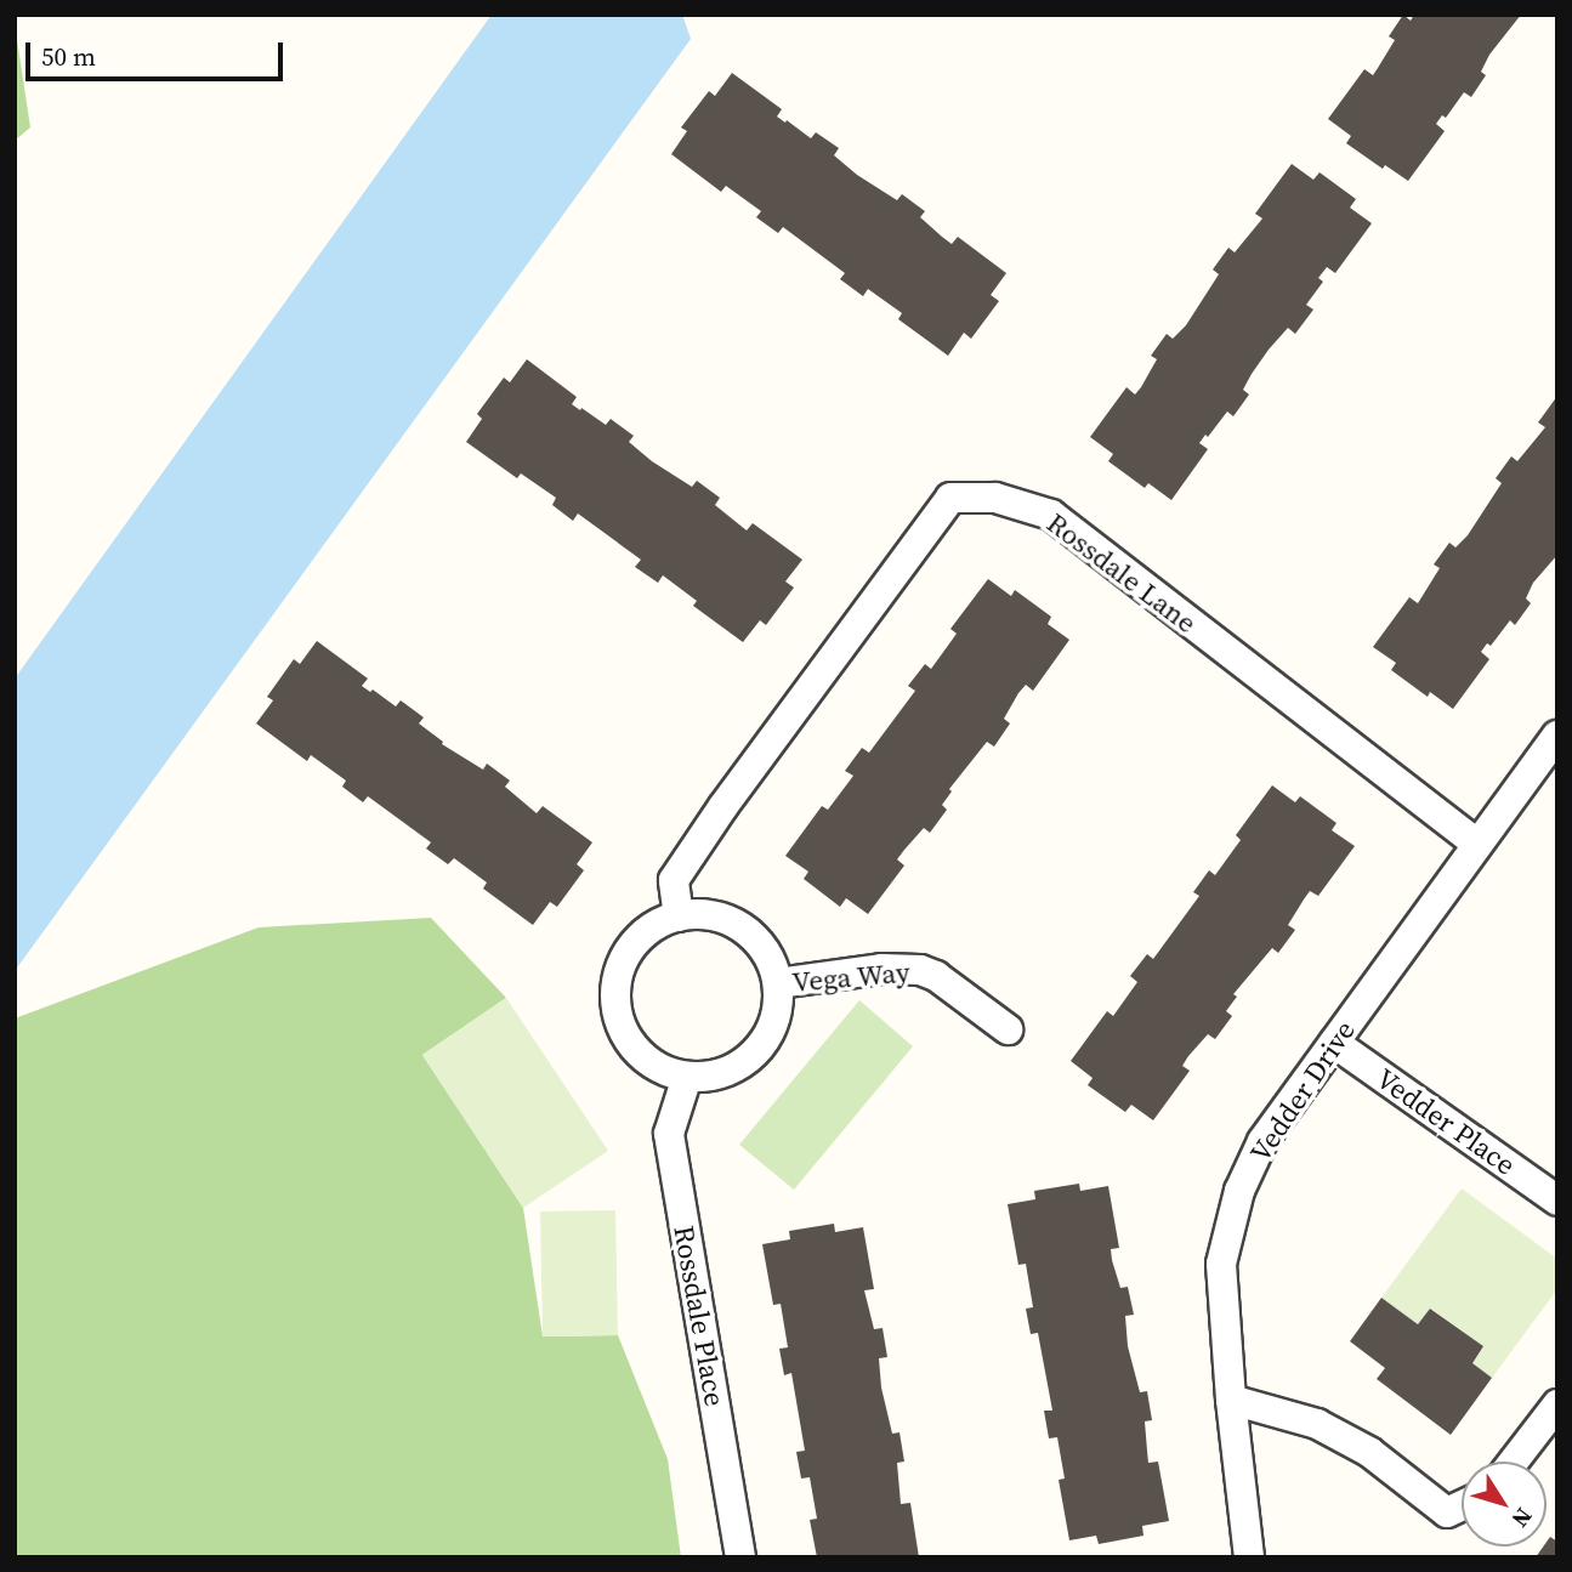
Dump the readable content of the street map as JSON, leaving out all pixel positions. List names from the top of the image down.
{
  "streets": {
    "street": [
      "Rossdale Lane",
      "Vega Way",
      "Vedder Drive",
      "Vedder Place",
      "Rossdale Place"
    ]
  },
  "crossings": [
    ["Rossdale Lane", "Vega Way"],
    ["Rossdale Lane", "Vedder Drive"],
    ["Rossdale Lane", "Rossdale Place"],
    ["Vega Way", "Rossdale Place"],
    ["Vedder Drive", "Vedder Place"]
  ],
  "scale_bar": "50 m",
  "north": "bottom right"
}
